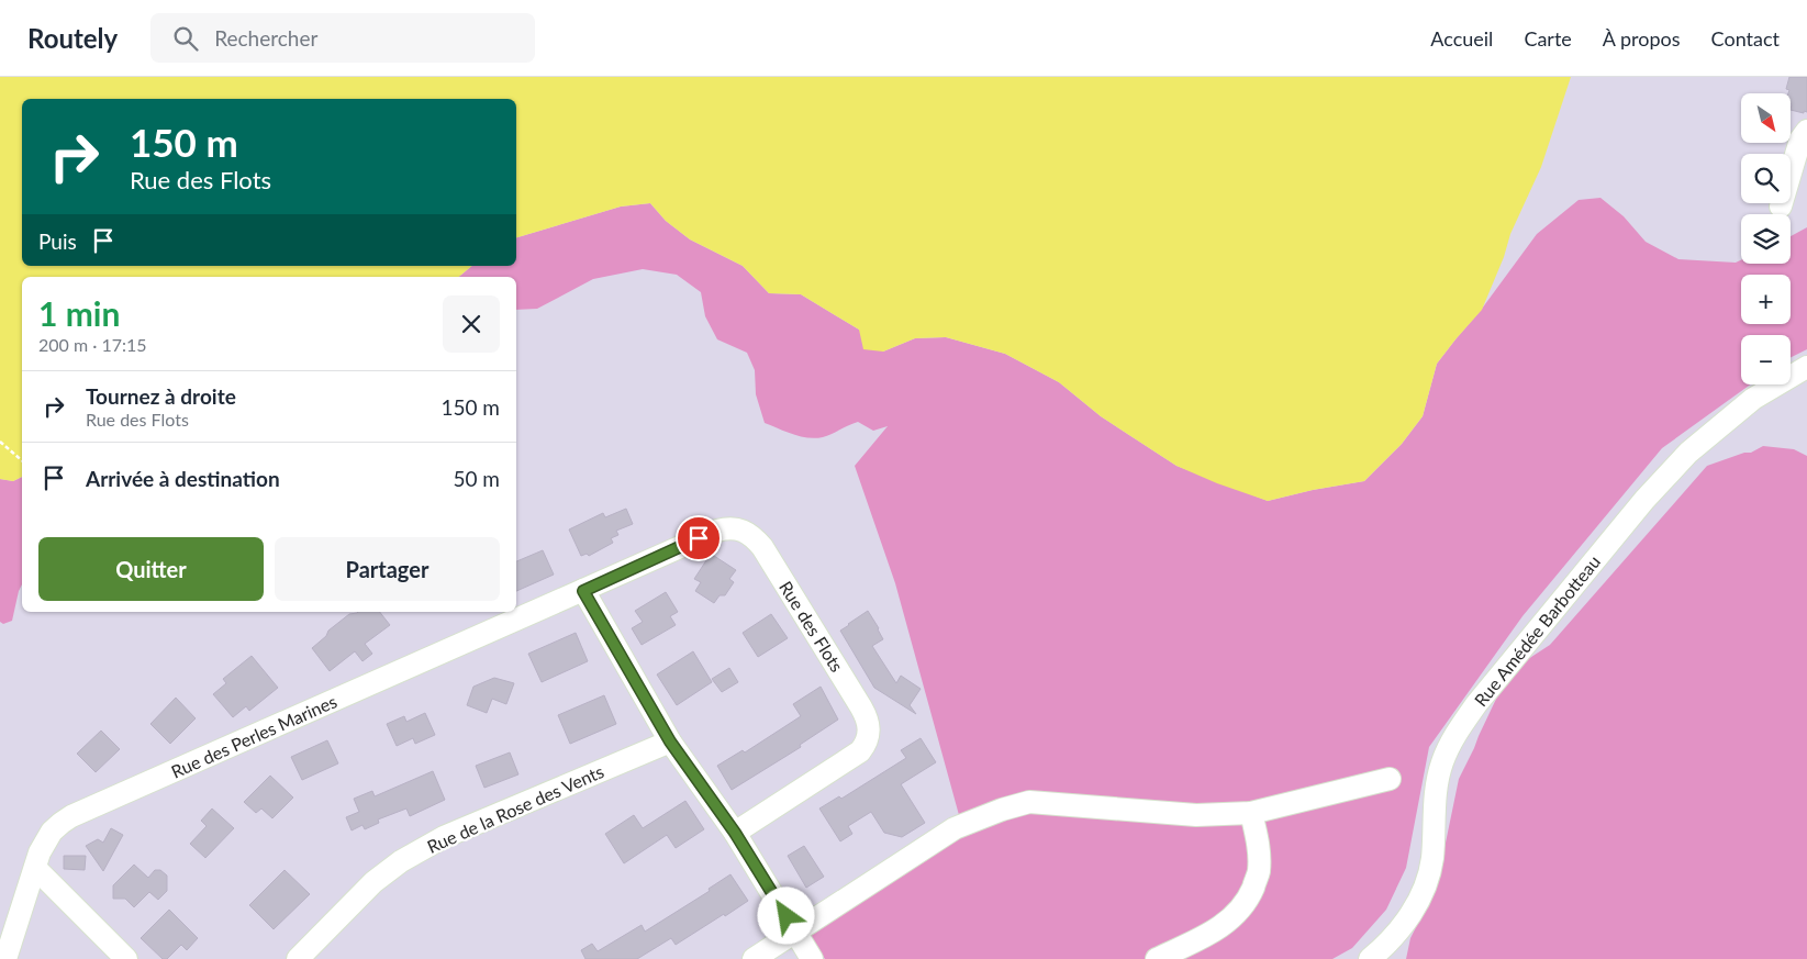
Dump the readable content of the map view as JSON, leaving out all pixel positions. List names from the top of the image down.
{
  "streets": {
    "street": [
      "Rue des Flots",
      "Rue Amédée Barbotteau",
      "Rue des Perles Marines",
      "Rue de la Rose des Vents"
    ]
  },
  "crossings": [
    ["Rue des Flots", "Rue des Perles Marines"]
  ],
  "north": "bottom right",
  "page": {
    "header": "Routely",
    "search": "Rechercher",
    "nav": [
      "Accueil",
      "Carte",
      "À propos",
      "Contact"
    ],
    "map_buttons": ["+", "−"],
    "turn": ["150 m", "Rue des Flots"],
    "then": "Puis",
    "heading": ["1 min", "200 m · 17:15"],
    "list": [
      {
        "name": "Tournez à droite",
        "note": "Rue des Flots",
        "value": "150 m"
      },
      {
        "name": "Arrivée à destination",
        "value": "50 m"
      }
    ],
    "buttons": ["Quitter", "Partager"]
  }
}
